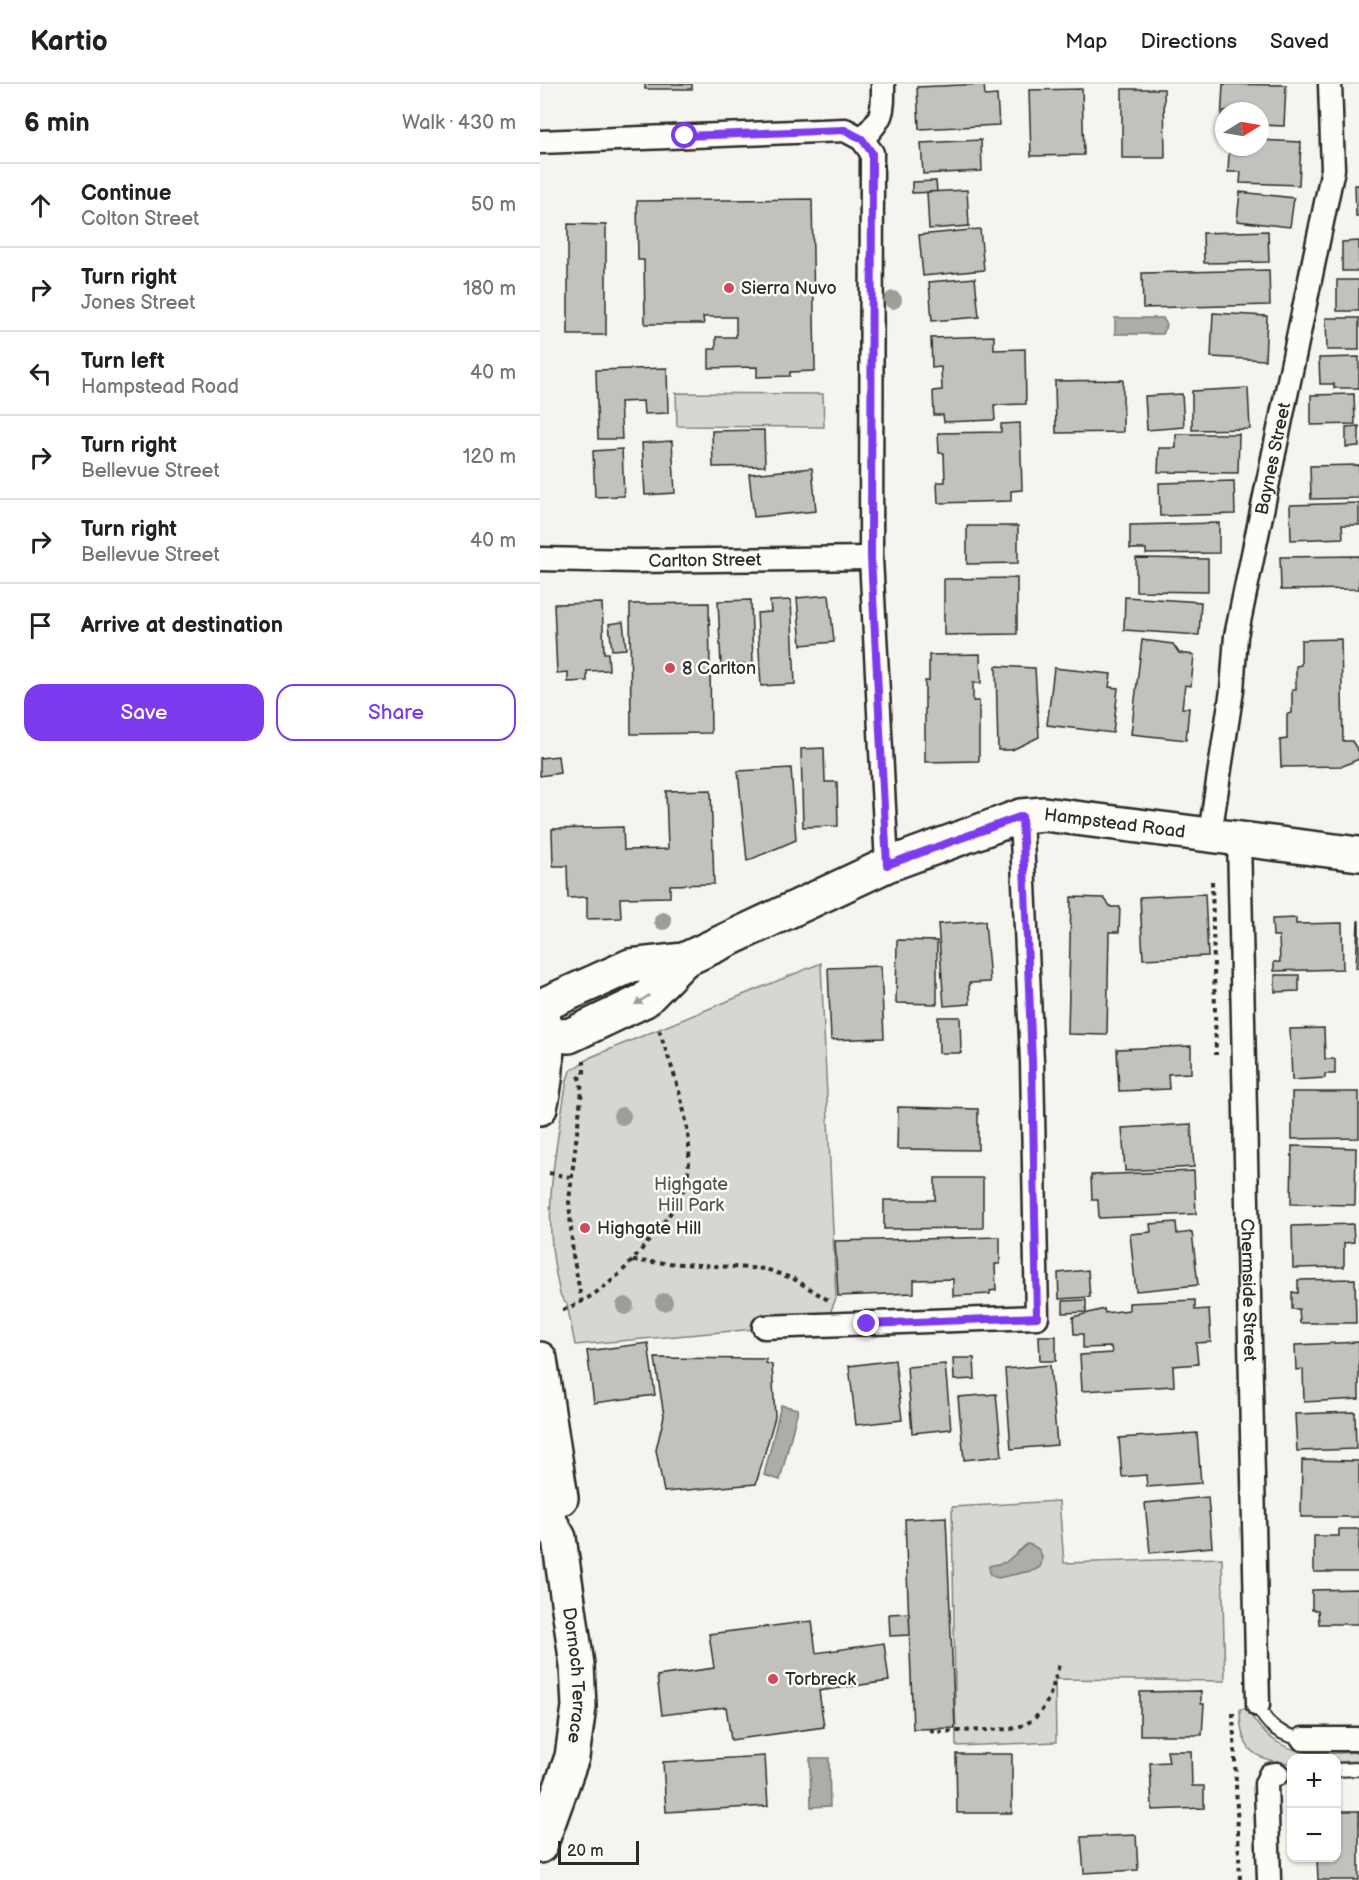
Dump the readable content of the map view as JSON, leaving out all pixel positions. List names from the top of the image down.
{
  "streets": {
    "street": [
      "Baynes Street",
      "Carlton Street",
      "Hampstead Road",
      "Chermside Street",
      "Dornoch Terrace"
    ]
  },
  "crossings": [
    ["Baynes Street", "Hampstead Road"],
    ["Baynes Street", "Chermside Street"],
    ["Hampstead Road", "Chermside Street"]
  ],
  "parks": ["Highgate Hill Park"],
  "places": [
    "Sierra Nuvo",
    "8 Carlton",
    "Highgate Hill",
    "Torbreck"
  ],
  "scale_bar": "20 m",
  "north": "right",
  "page": {
    "header": "Kartio",
    "nav": ["Map", "Directions", "Saved"],
    "heading": ["6 min", "Walk · 430 m"],
    "list": [
      ["Continue", "Colton Street", "50 m"],
      ["Turn right", "Jones Street", "180 m"],
      ["Turn left", "Hampstead Road", "40 m"],
      ["Turn right", "Bellevue Street", "120 m"],
      ["Turn right", "Bellevue Street", "40 m"],
      "Arrive at destination"
    ],
    "buttons": ["Save", "Share"],
    "map_buttons": ["+", "−"],
    "scale": "20 m"
  }
}
